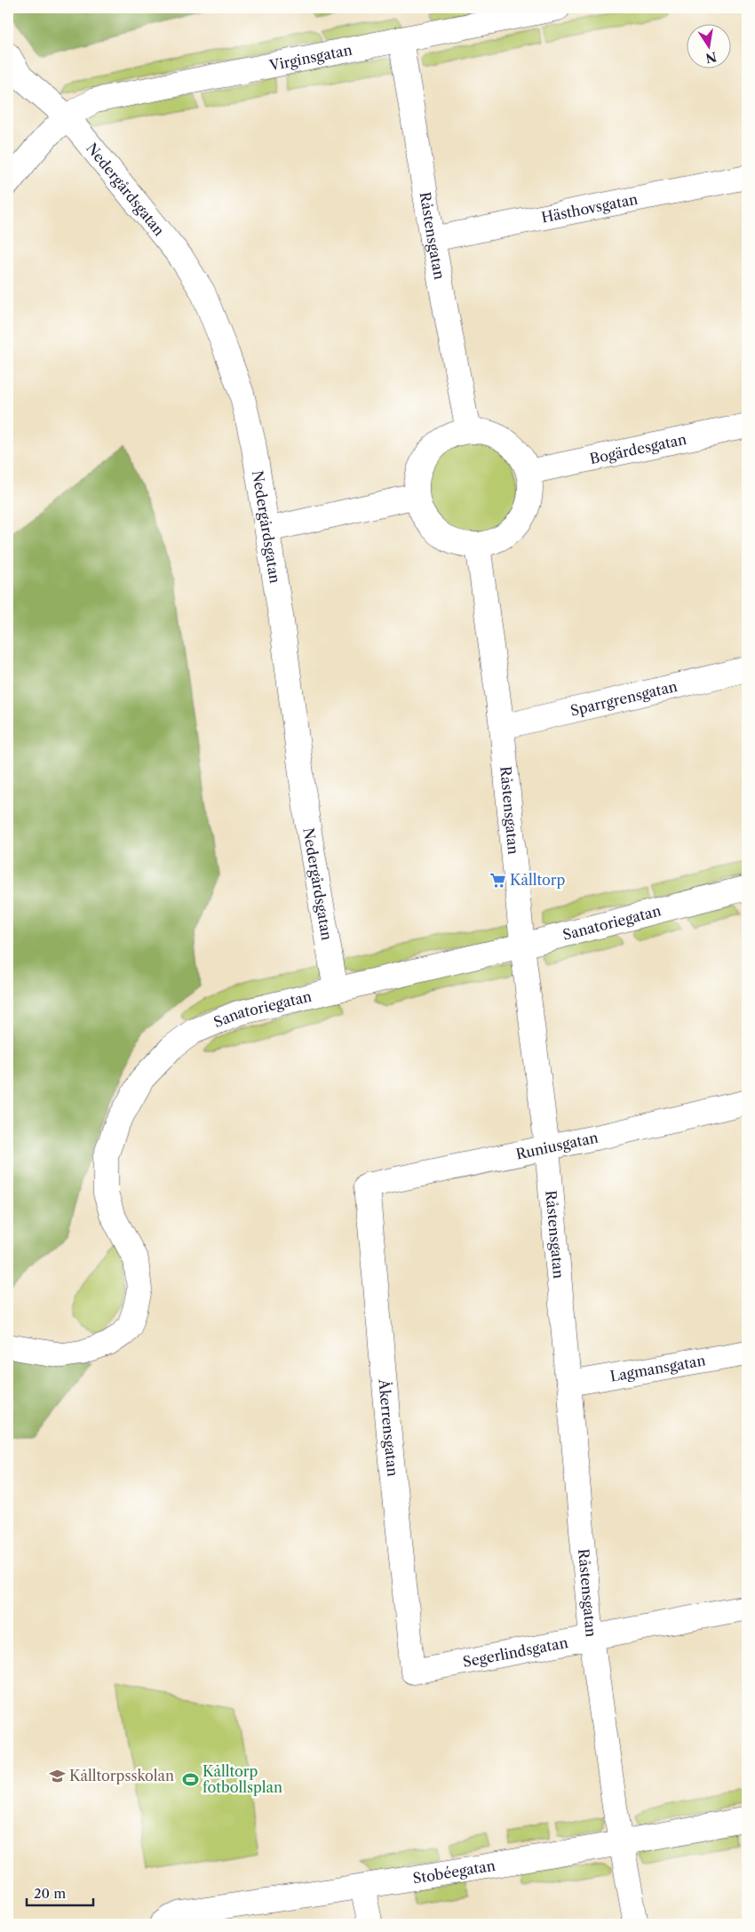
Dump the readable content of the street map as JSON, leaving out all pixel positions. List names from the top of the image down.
{
  "streets": {
    "street": [
      "Virginsgatan",
      "Nedergårdsgatan",
      "Hästhovsgatan",
      "Råstensgatan",
      "Bogärdesgatan",
      "Sparrgrensgatan",
      "Sanatoriegatan",
      "Runiusgatan",
      "Lagmansgatan",
      "Åkerrensgatan",
      "Segerlindsgatan",
      "Stobéegatan"
    ]
  },
  "crossings": [
    ["Virginsgatan", "Nedergårdsgatan"],
    ["Virginsgatan", "Råstensgatan"],
    ["Nedergårdsgatan", "Sanatoriegatan"],
    ["Hästhovsgatan", "Råstensgatan"],
    ["Råstensgatan", "Bogärdesgatan"],
    ["Råstensgatan", "Sparrgrensgatan"],
    ["Råstensgatan", "Sanatoriegatan"],
    ["Råstensgatan", "Runiusgatan"],
    ["Råstensgatan", "Lagmansgatan"],
    ["Råstensgatan", "Segerlindsgatan"],
    ["Råstensgatan", "Stobéegatan"],
    ["Runiusgatan", "Åkerrensgatan"],
    ["Åkerrensgatan", "Segerlindsgatan"]
  ],
  "places": {
    "supermarket": ["Kålltorp"],
    "school or university": ["Kålltorpsskolan"],
    "sports": ["Kålltorp fotbollsplan"]
  },
  "scale_bar": "20 m",
  "north": "bottom"
}
